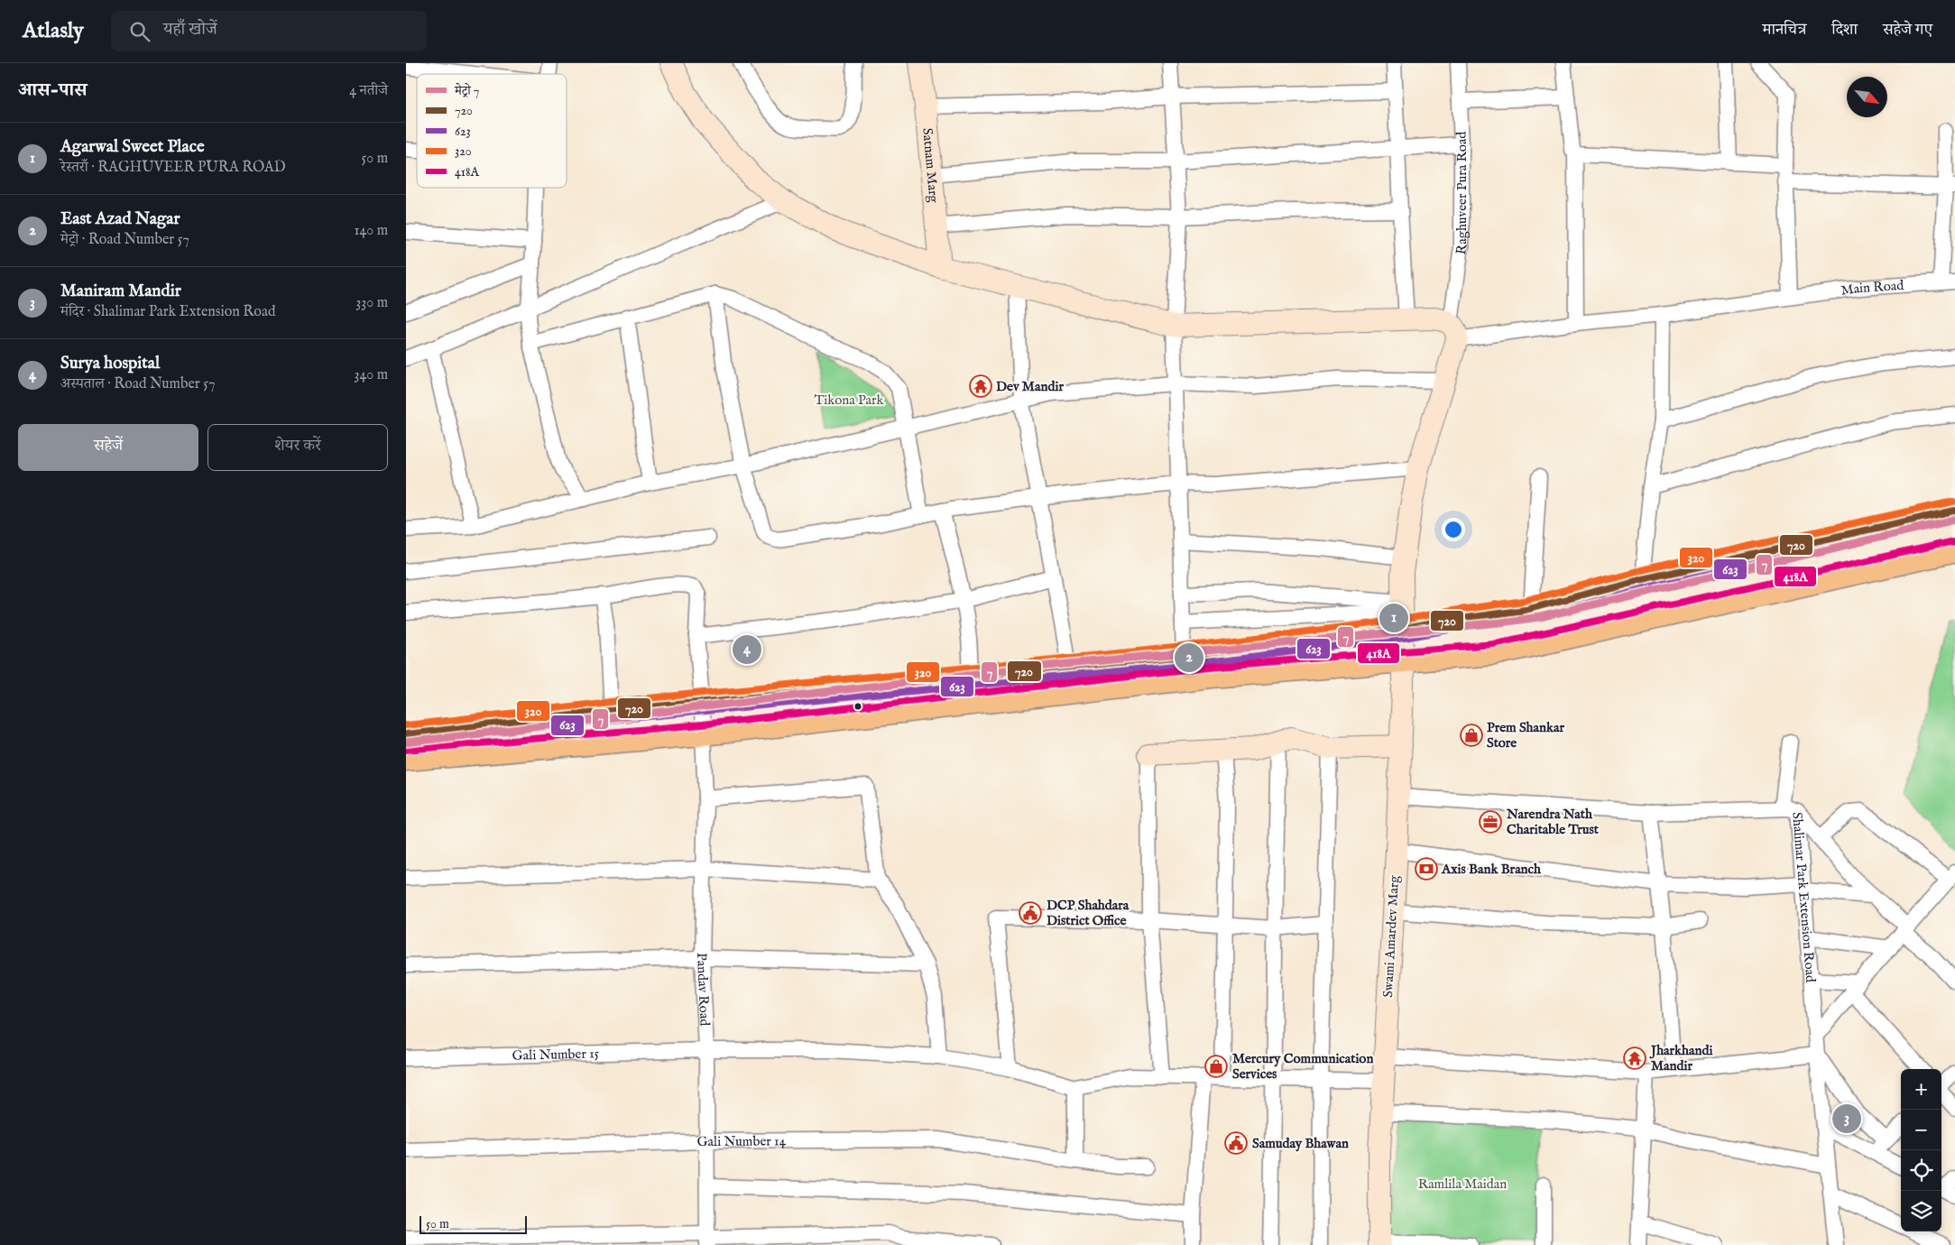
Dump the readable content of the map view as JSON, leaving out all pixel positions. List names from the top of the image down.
{
  "streets": {
    "street": [
      "Satnam Marg",
      "Raghuveer Pura Road",
      "Main Road",
      "Shalimar Park Extension Road",
      "Swami Amardev Marg",
      "Pandav Road",
      "Gali Number 15",
      "Gali Number 14"
    ]
  },
  "crossings": [
    ["Raghuveer Pura Road", "Main Road"],
    ["Shalimar Park Extension Road", "Swami Amardev Marg"],
    ["Pandav Road", "Gali Number 15"],
    ["Pandav Road", "Gali Number 14"]
  ],
  "parks": ["Tikona Park", "Ramlila Maidan"],
  "places": {
    "temple": ["Dev Mandir", "Jharkhandi Mandir"],
    "shop": ["Prem Shankar Store", "Mercury Communication Services"],
    "office": ["Narendra Nath Charitable Trust"],
    "bank": ["Axis Bank Branch"],
    "public building": ["DCP Shahdara District Office", "Samuday Bhawan"]
  },
  "lines": [
    "transit line 320",
    "transit line 720",
    "metro line 7",
    "transit line 623",
    "transit line 418A"
  ],
  "legend": [
    "मेट्रो 7",
    "720",
    "623",
    "320",
    "418A"
  ],
  "scale_bar": "50 m",
  "north": "bottom right",
  "page": {
    "header": "Atlasly",
    "search": "यहाँ खोजें",
    "nav": ["मानचित्र", "दिशा", "सहेजे गए"],
    "heading": ["आस-पास", "4 नतीजे"],
    "list": [
      {
        "mark": "1",
        "name": "Agarwal Sweet Place",
        "note": "रेस्तराँ · RAGHUVEER PURA ROAD",
        "value": "50 m"
      },
      {
        "mark": "2",
        "name": "East Azad Nagar",
        "note": "मेट्रो · Road Number 57",
        "value": "140 m"
      },
      {
        "mark": "3",
        "name": "Maniram Mandir",
        "note": "मंदिर · Shalimar Park Extension Road",
        "value": "330 m"
      },
      {
        "mark": "4",
        "name": "Surya hospital",
        "note": "अस्पताल · Road Number 57",
        "value": "340 m"
      }
    ],
    "buttons": ["सहेजें", "शेयर करें"],
    "pins": [
      "1",
      "4",
      "2",
      "3"
    ],
    "map_buttons": ["+", "−"],
    "scale": "50 m"
  }
}
